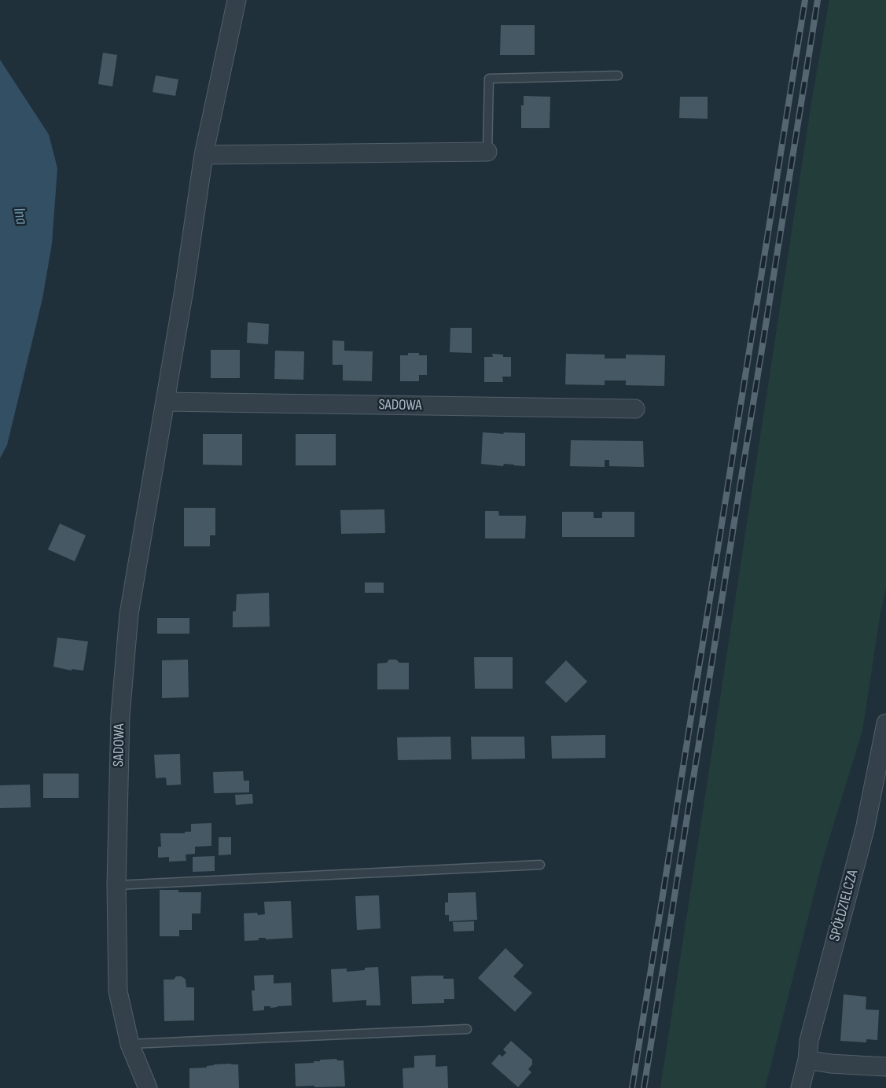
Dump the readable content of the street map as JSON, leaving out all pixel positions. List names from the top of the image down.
{
  "streets": {
    "street": ["SADOWA", "SPÓŁDZIELCZA"]
  },
  "water": ["Ina"]
}
